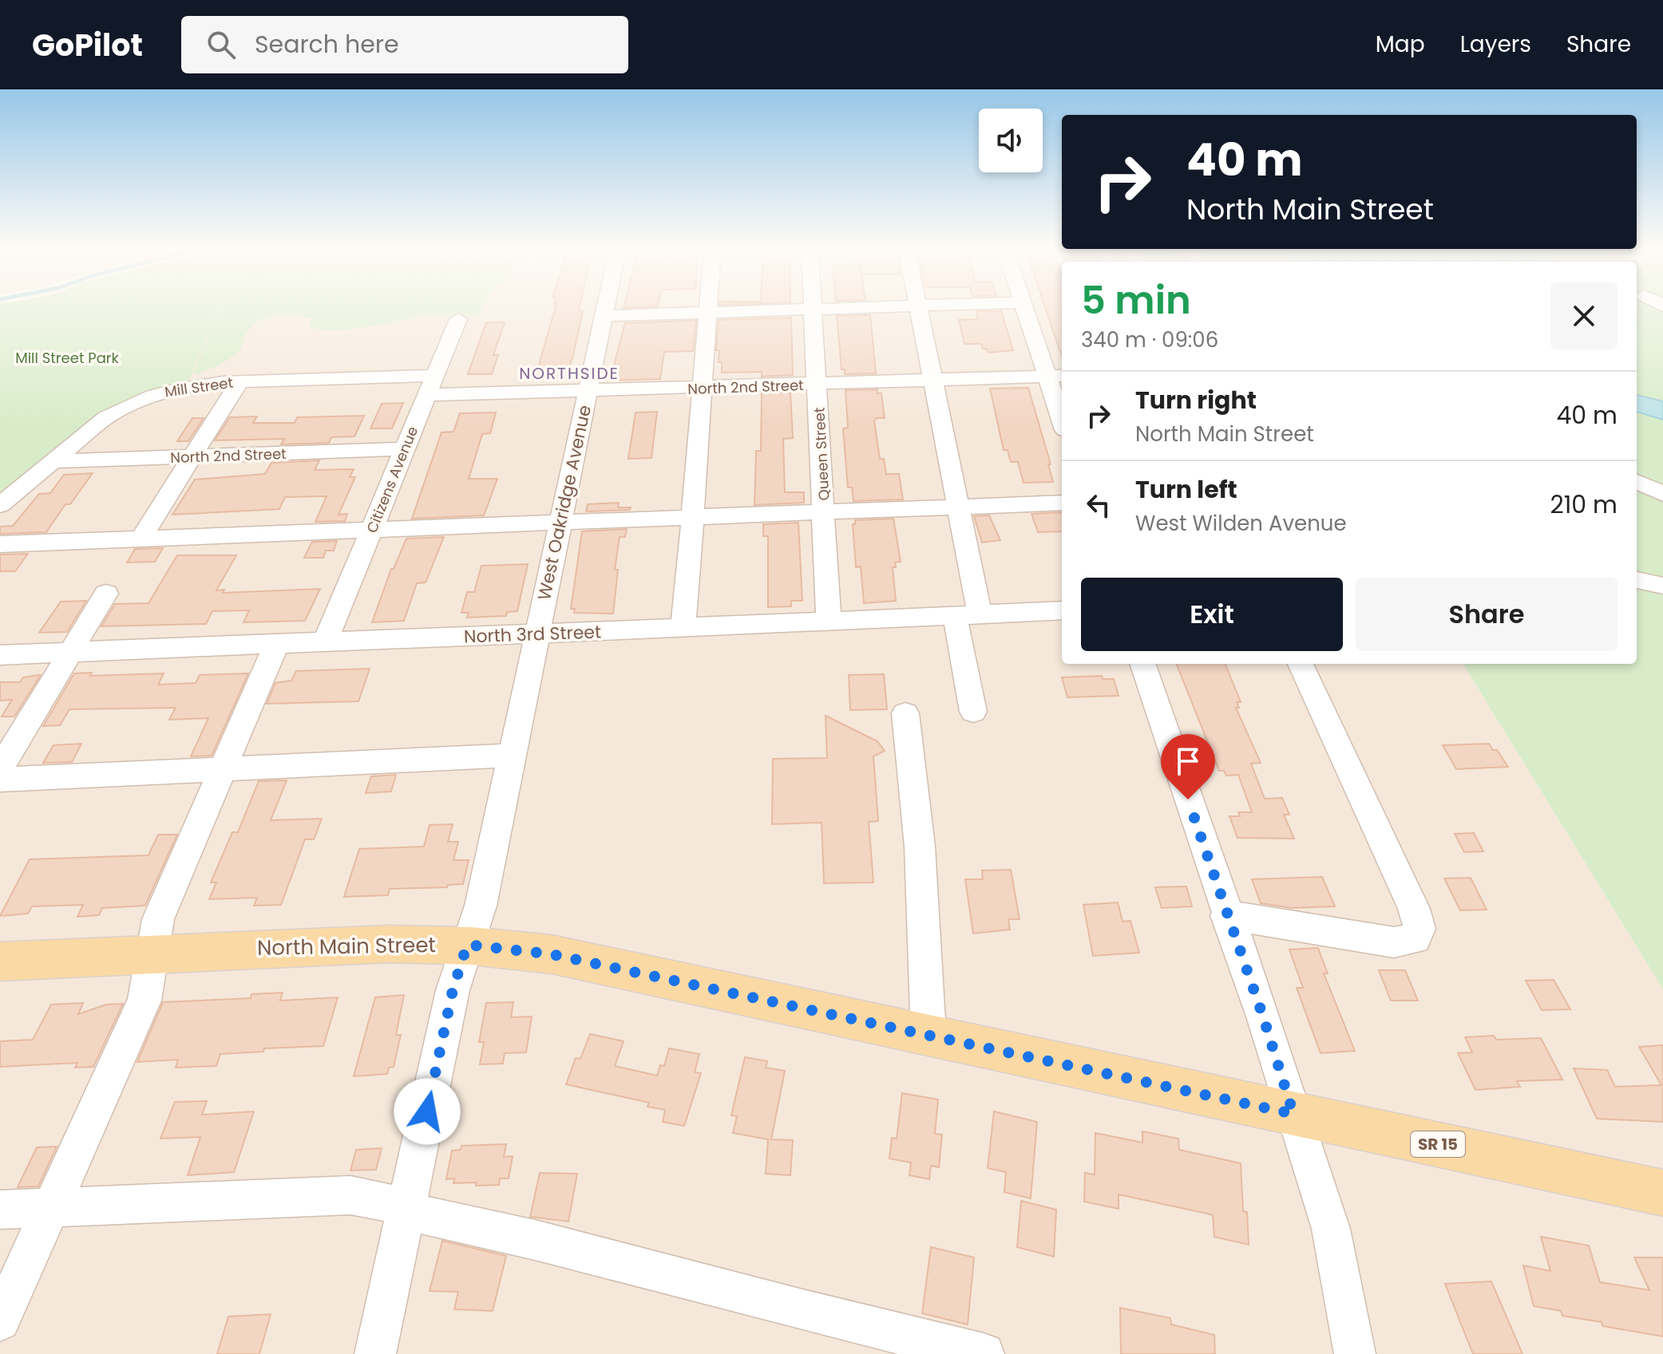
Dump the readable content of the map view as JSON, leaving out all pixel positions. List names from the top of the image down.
{
  "streets": {
    "main road": ["North Main Street", "SR 15"],
    "street": [
      "Mill Street",
      "North 2nd Street",
      "Queen Street",
      "Citizens Avenue",
      "West Oakridge Avenue",
      "North 3rd Street"
    ]
  },
  "crossings": [
    ["Mill Street", "North 2nd Street"],
    ["Mill Street", "Citizens Avenue"],
    ["North 2nd Street", "Queen Street"],
    ["North 2nd Street", "Citizens Avenue"],
    ["North 2nd Street", "West Oakridge Avenue"],
    ["Queen Street", "North 3rd Street"],
    ["Citizens Avenue", "North 3rd Street"],
    ["West Oakridge Avenue", "North 3rd Street"],
    ["West Oakridge Avenue", "North Main Street"]
  ],
  "districts": ["NORTHSIDE"],
  "parks": ["Mill Street Park"],
  "page": {
    "header": "GoPilot",
    "search": "Search here",
    "nav": ["Map", "Layers", "Share"],
    "turn": ["40 m", "North Main Street"],
    "heading": ["5 min", "340 m · 09:06"],
    "list": [
      {
        "name": "Turn right",
        "note": "North Main Street",
        "value": "40 m"
      },
      {
        "name": "Turn left",
        "note": "West Wilden Avenue",
        "value": "210 m"
      }
    ],
    "buttons": ["Exit", "Share"]
  }
}
